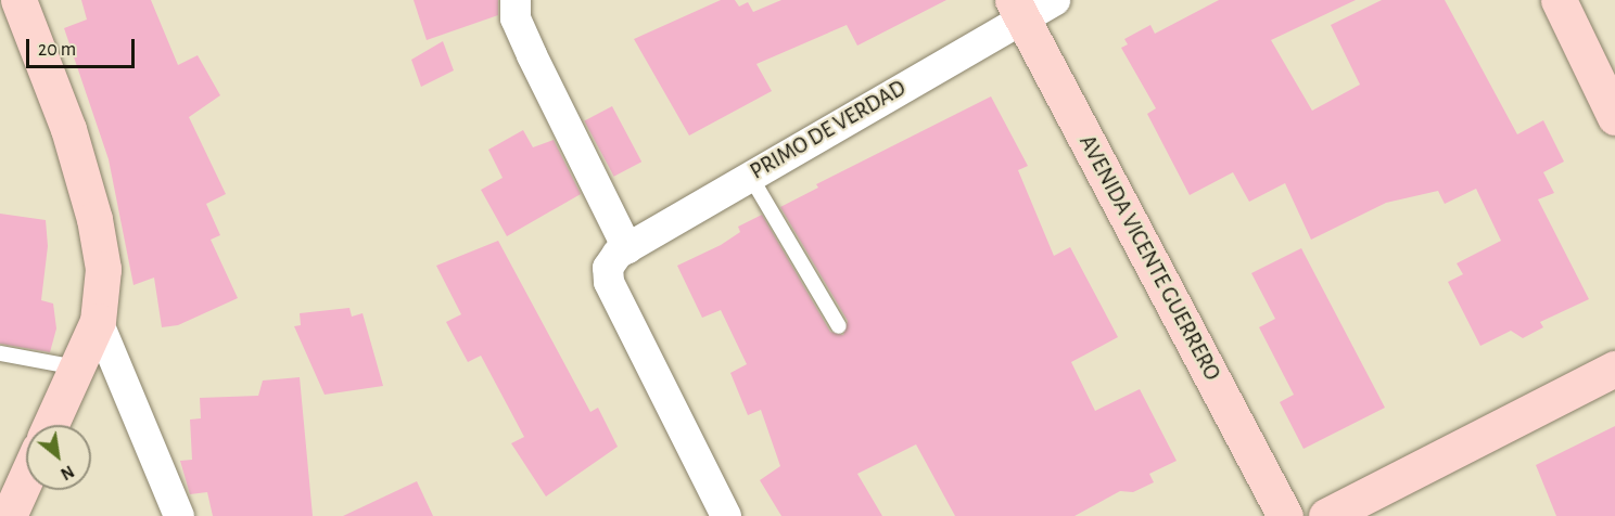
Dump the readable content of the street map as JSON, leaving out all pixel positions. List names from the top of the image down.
{
  "streets": {
    "street": ["PRIMO DE VERDAD", "AVENIDA VICENTE GUERRERO"]
  },
  "crossings": [
    ["PRIMO DE VERDAD", "AVENIDA VICENTE GUERRERO"]
  ],
  "scale_bar": "20 m",
  "north": "bottom right"
}
